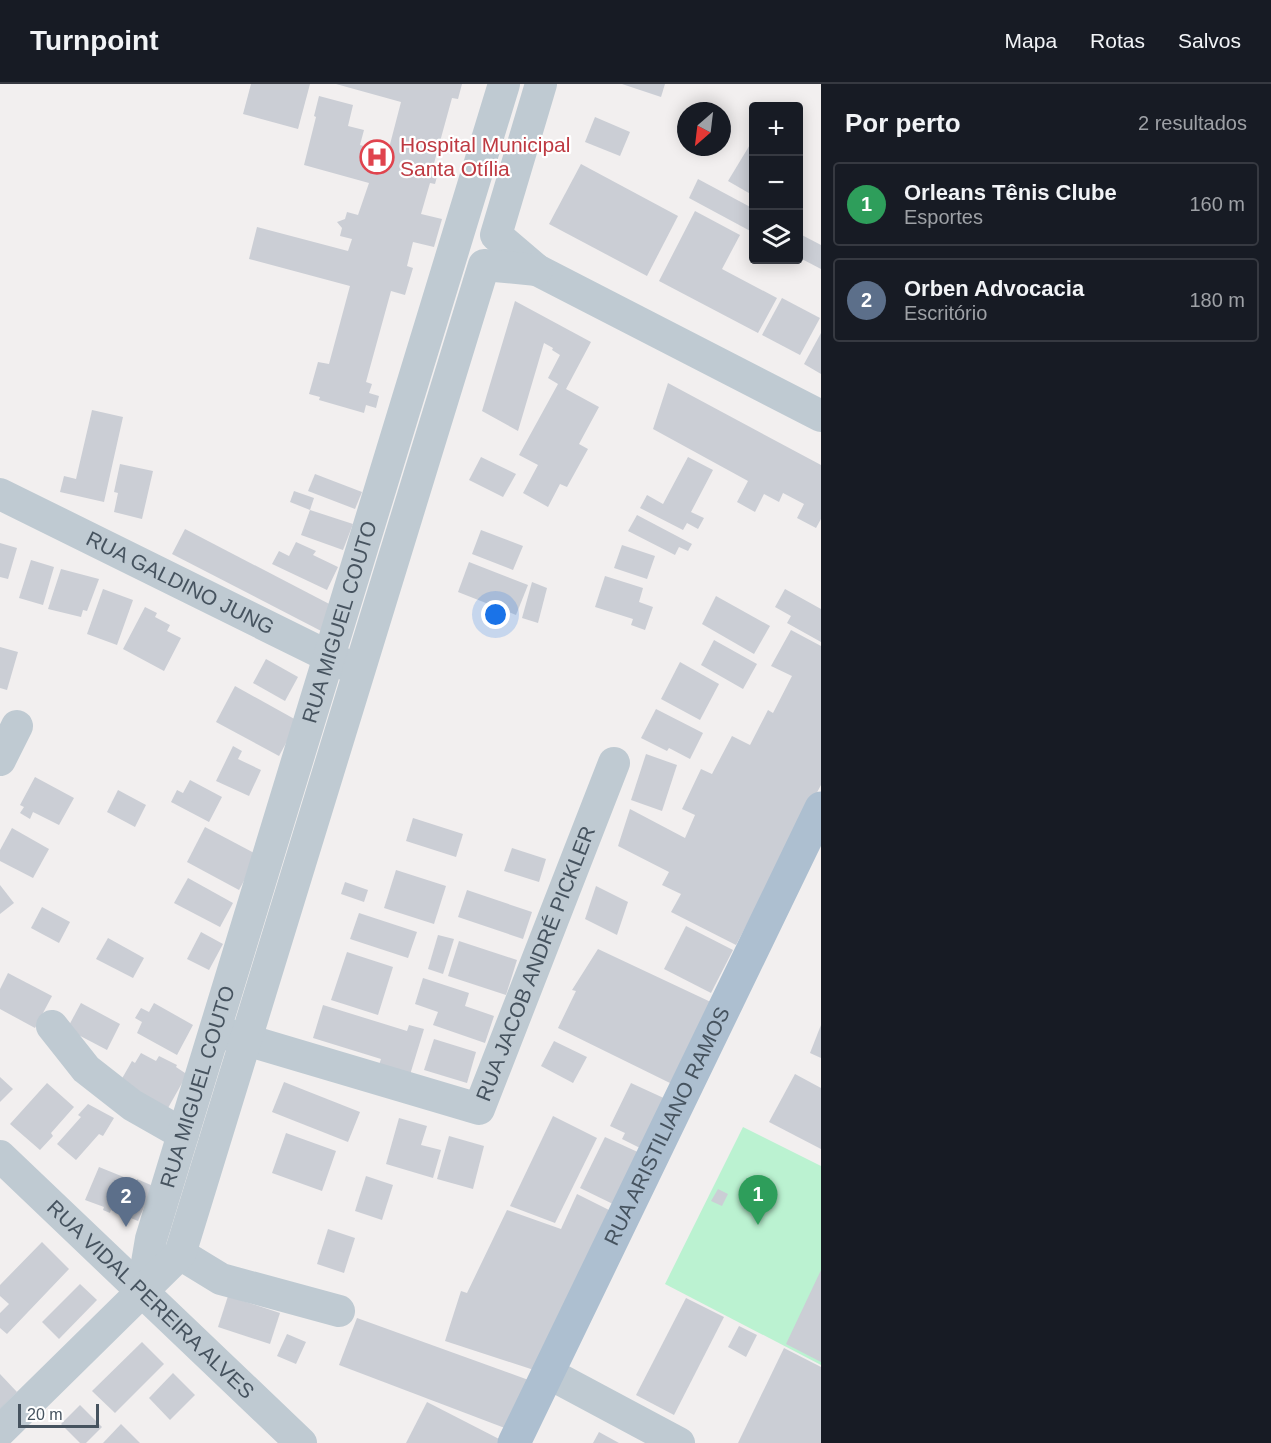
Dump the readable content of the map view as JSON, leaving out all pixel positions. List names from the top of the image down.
{
  "streets": {
    "main road": ["RUA ARISTILIANO RAMOS"],
    "street": [
      "RUA GALDINO JUNG",
      "RUA MIGUEL COUTO",
      "RUA JACOB ANDRÉ PICKLER",
      "RUA VIDAL PEREIRA ALVES"
    ]
  },
  "crossings": [
    ["RUA GALDINO JUNG", "RUA MIGUEL COUTO"],
    ["RUA MIGUEL COUTO", "RUA JACOB ANDRÉ PICKLER"],
    ["RUA MIGUEL COUTO", "RUA VIDAL PEREIRA ALVES"]
  ],
  "places": {
    "hospital": ["Hospital Municipal Santa Otília"]
  },
  "scale_bar": "20 m",
  "north": "bottom left",
  "page": {
    "header": "Turnpoint",
    "nav": ["Mapa", "Rotas", "Salvos"],
    "heading": ["Por perto", "2 resultados"],
    "map_buttons": ["+", "−"],
    "list": [
      {
        "mark": "1",
        "name": "Orleans Tênis Clube",
        "note": "Esportes",
        "value": "160 m"
      },
      {
        "mark": "2",
        "name": "Orben Advocacia",
        "note": "Escritório",
        "value": "180 m"
      }
    ],
    "pins": ["1", "2"],
    "scale": "20 m"
  }
}
